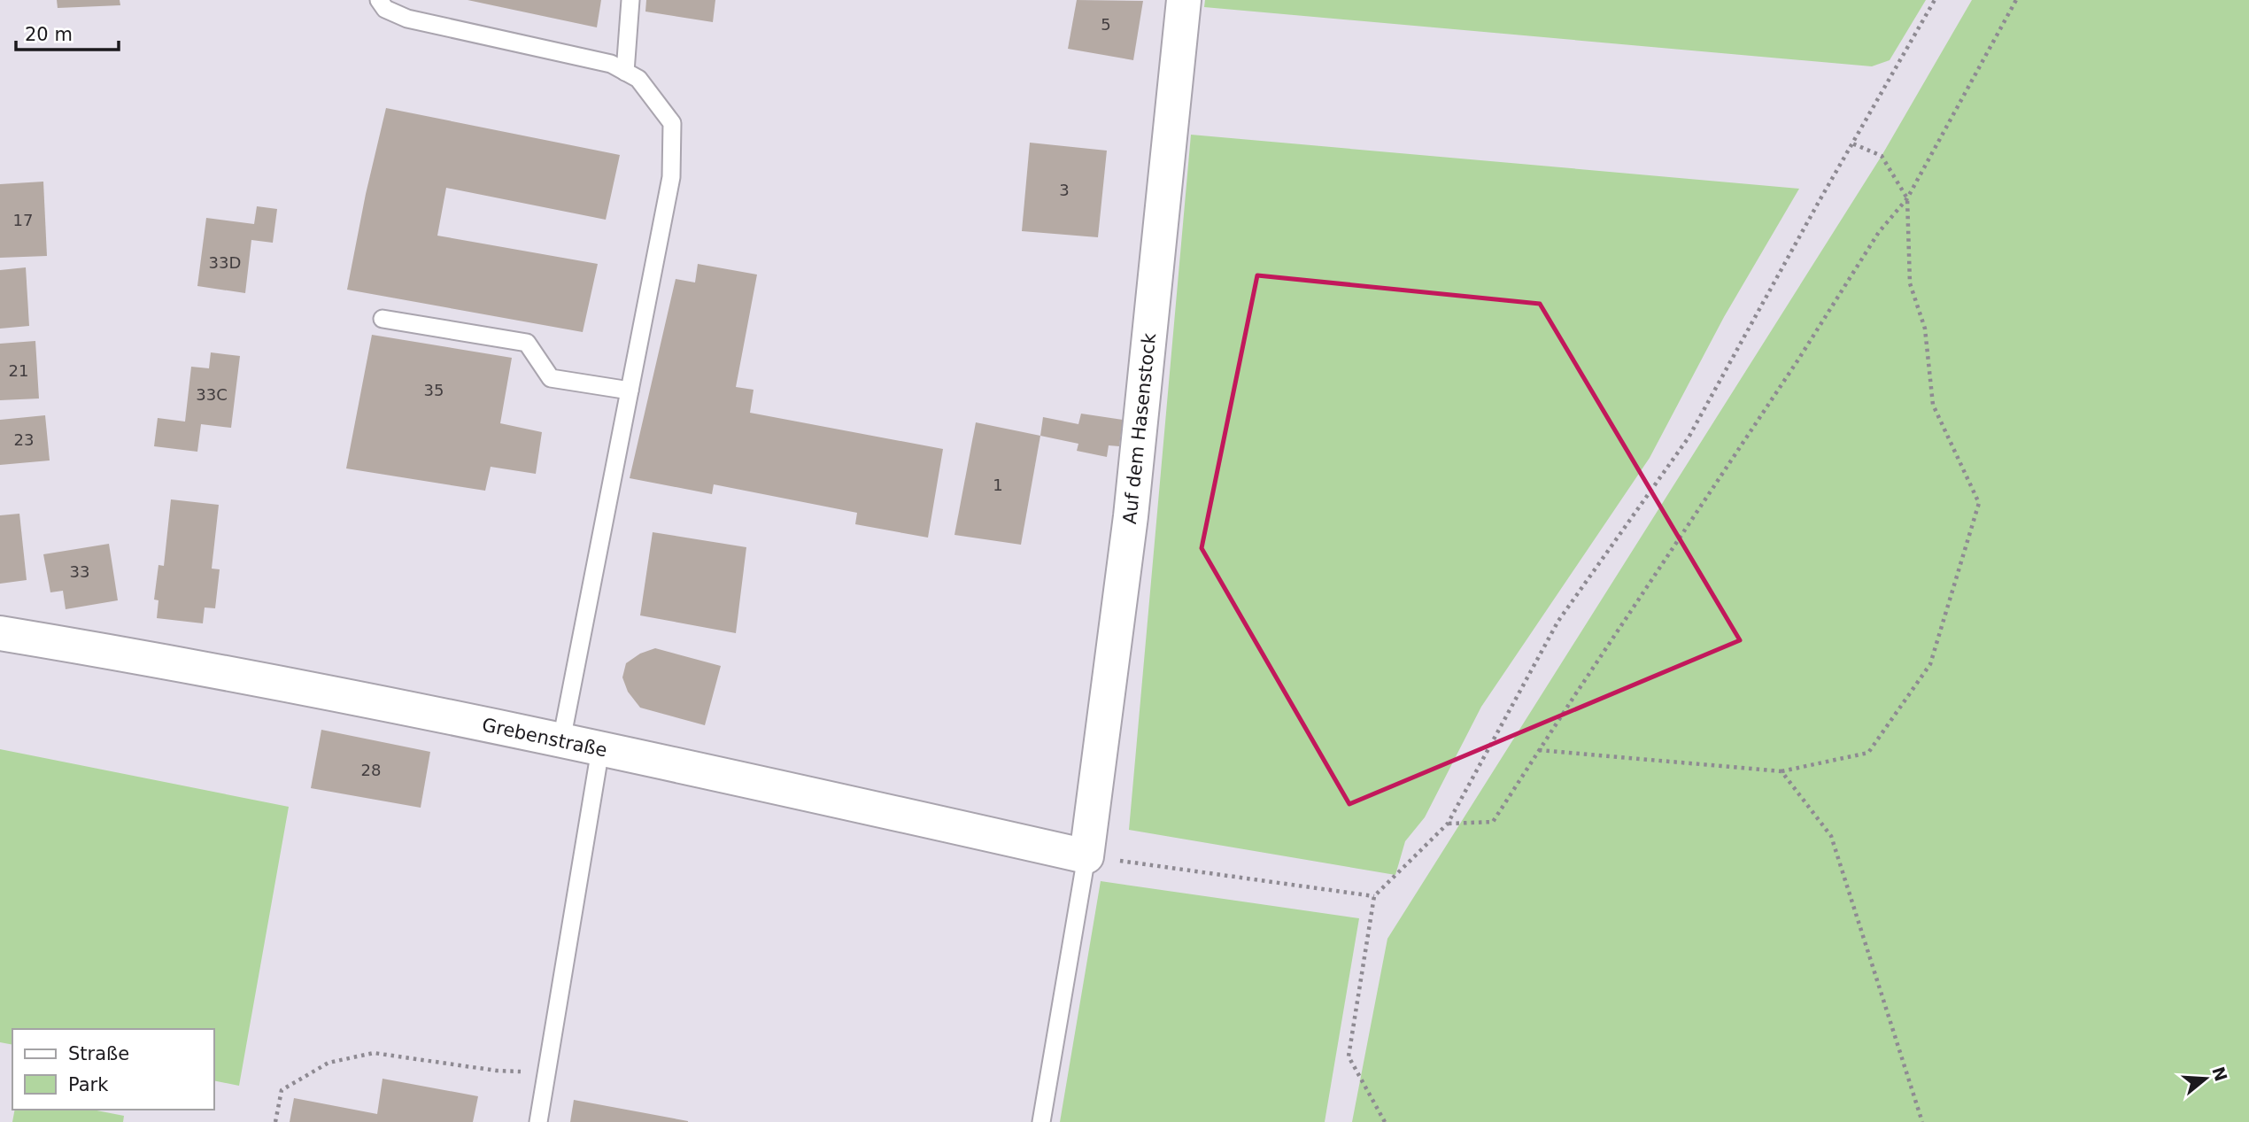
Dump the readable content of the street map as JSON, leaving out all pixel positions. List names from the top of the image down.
{
  "streets": {
    "street": ["Auf dem Hasenstock", "Grebenstraße"]
  },
  "crossings": [
    ["Auf dem Hasenstock", "Grebenstraße"]
  ],
  "house_numbers": [
    "5",
    "3",
    "17",
    "33D",
    "21",
    "35",
    "33C",
    "23",
    "1",
    "33",
    "28"
  ],
  "legend": ["Straße", "Park"],
  "scale_bar": "20 m",
  "north": "right"
}
